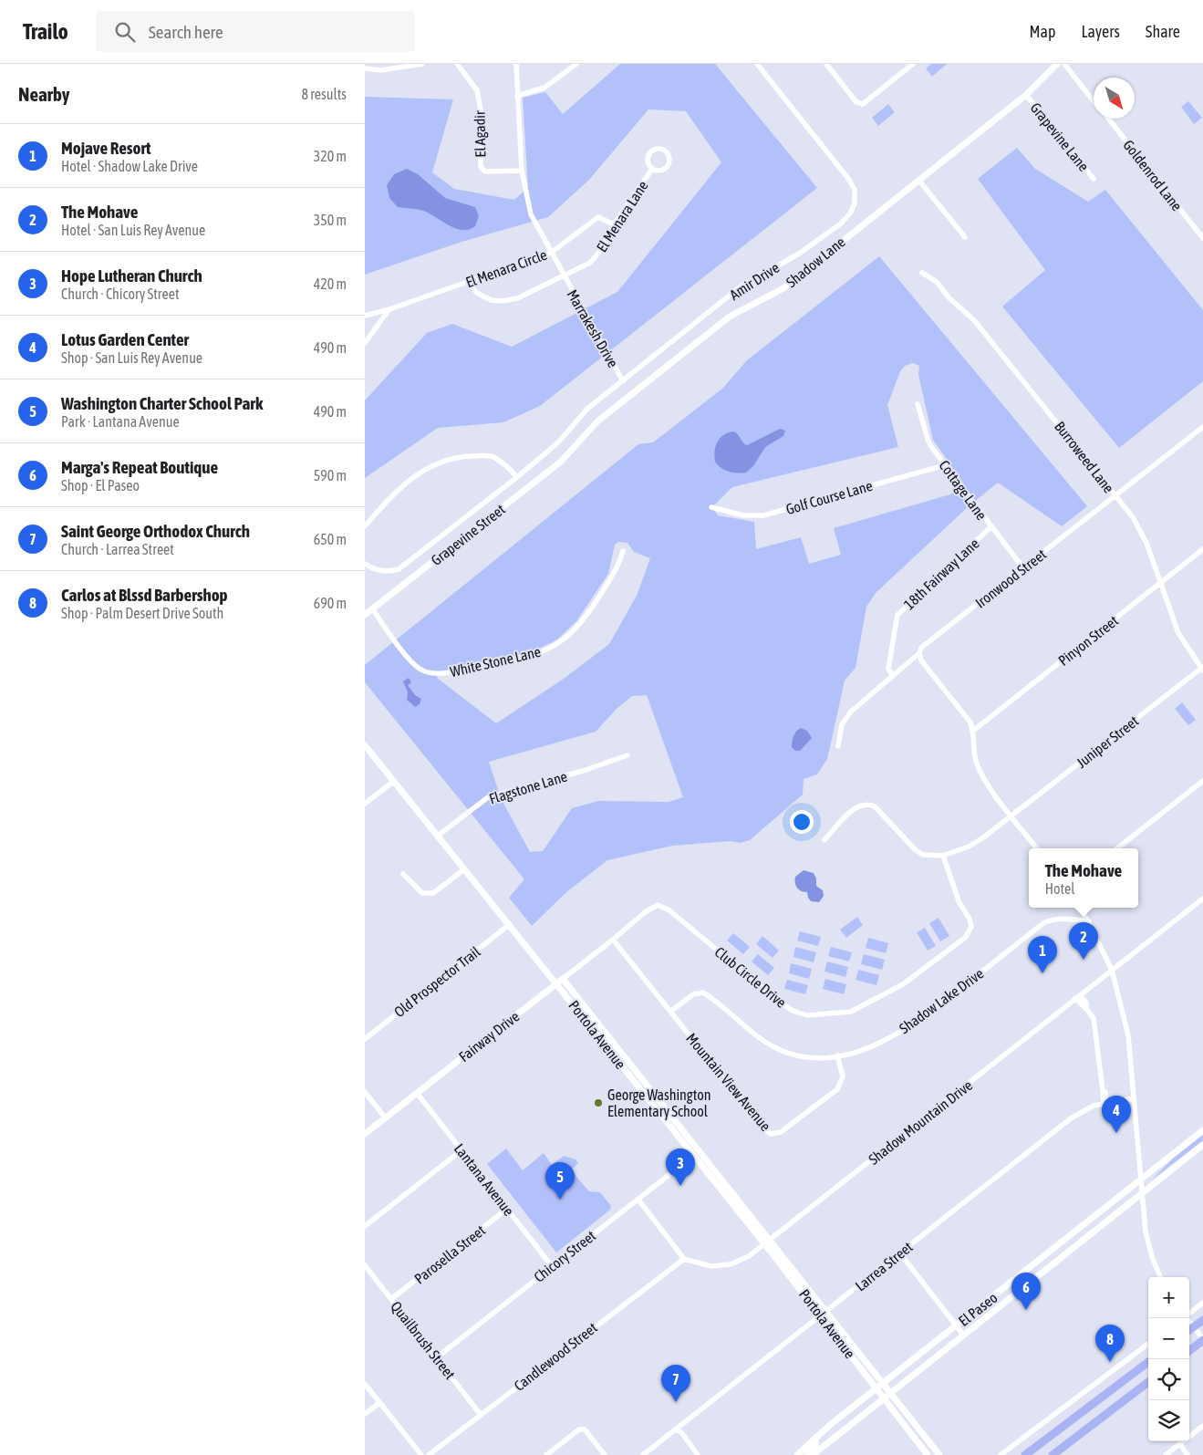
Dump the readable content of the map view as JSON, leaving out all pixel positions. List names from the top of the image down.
{
  "streets": {
    "street": [
      "El Agadir",
      "Grapevine Lane",
      "Goldenrod Lane",
      "El Menara Lane",
      "Shadow Lane",
      "El Menara Circle",
      "Amir Drive",
      "Marrakesh Drive",
      "Burroweed Lane",
      "Cottage Lane",
      "Golf Course Lane",
      "Grapevine Street",
      "18th Fairway Lane",
      "Ironwood Street",
      "Pinyon Street",
      "White Stone Lane",
      "Juniper Street",
      "Flagstone Lane",
      "Club Circle Drive",
      "Old Prospector Trail",
      "Shadow Lake Drive",
      "Portola Avenue",
      "Fairway Drive",
      "Mountain View Avenue",
      "Shadow Mountain Drive",
      "Lantana Avenue",
      "Parosella Street",
      "Chicory Street",
      "Larrea Street",
      "El Paseo",
      "Quailbrush Street",
      "Candlewood Street"
    ]
  },
  "crossings": [
    ["El Agadir", "Marrakesh Drive"],
    ["Grapevine Lane", "Shadow Lane"],
    ["El Menara Lane", "El Menara Circle"],
    ["El Menara Lane", "Marrakesh Drive"],
    ["Shadow Lane", "Grapevine Street"],
    ["El Menara Circle", "Marrakesh Drive"],
    ["Amir Drive", "Marrakesh Drive"],
    ["Burroweed Lane", "Ironwood Street"],
    ["Burroweed Lane", "Pinyon Street"],
    ["Burroweed Lane", "Juniper Street"],
    ["Cottage Lane", "Golf Course Lane"],
    ["Cottage Lane", "18th Fairway Lane"],
    ["Cottage Lane", "Ironwood Street"],
    ["Grapevine Street", "White Stone Lane"],
    ["18th Fairway Lane", "Ironwood Street"],
    ["Juniper Street", "Club Circle Drive"],
    ["Flagstone Lane", "Portola Avenue"],
    ["Club Circle Drive", "Fairway Drive"],
    ["Club Circle Drive", "Mountain View Avenue"],
    ["Old Prospector Trail", "Portola Avenue"],
    ["Shadow Lake Drive", "Mountain View Avenue"],
    ["Portola Avenue", "Fairway Drive"],
    ["Portola Avenue", "Shadow Mountain Drive"],
    ["Portola Avenue", "Chicory Street"],
    ["Portola Avenue", "Larrea Street"],
    ["Portola Avenue", "El Paseo"],
    ["Fairway Drive", "Mountain View Avenue"],
    ["Fairway Drive", "Lantana Avenue"],
    ["Shadow Mountain Drive", "Candlewood Street"],
    ["Lantana Avenue", "Parosella Street"],
    ["Lantana Avenue", "Chicory Street"],
    ["Parosella Street", "Quailbrush Street"],
    ["Chicory Street", "Quailbrush Street"],
    ["Quailbrush Street", "Candlewood Street"]
  ],
  "places": ["George Washington Elementary School"],
  "north": "bottom right",
  "page": {
    "header": "Trailo",
    "search": "Search here",
    "nav": ["Map", "Layers", "Share"],
    "heading": ["Nearby", "8 results"],
    "list": [
      {
        "mark": "1",
        "name": "Mojave Resort",
        "note": "Hotel · Shadow Lake Drive",
        "value": "320 m"
      },
      {
        "mark": "2",
        "name": "The Mohave",
        "note": "Hotel · San Luis Rey Avenue",
        "value": "350 m"
      },
      {
        "mark": "3",
        "name": "Hope Lutheran Church",
        "note": "Church · Chicory Street",
        "value": "420 m"
      },
      {
        "mark": "4",
        "name": "Lotus Garden Center",
        "note": "Shop · San Luis Rey Avenue",
        "value": "490 m"
      },
      {
        "mark": "5",
        "name": "Washington Charter School Park",
        "note": "Park · Lantana Avenue",
        "value": "490 m"
      },
      {
        "mark": "6",
        "name": "Marga's Repeat Boutique",
        "note": "Shop · El Paseo",
        "value": "590 m"
      },
      {
        "mark": "7",
        "name": "Saint George Orthodox Church",
        "note": "Church · Larrea Street",
        "value": "650 m"
      },
      {
        "mark": "8",
        "name": "Carlos at Blssd Barbershop",
        "note": "Shop · Palm Desert Drive South",
        "value": "690 m"
      }
    ],
    "popup": ["The Mohave", "Hotel"],
    "pins": [
      "2",
      "1",
      "4",
      "3",
      "5",
      "6",
      "8",
      "7"
    ],
    "map_buttons": ["+", "−"]
  }
}
